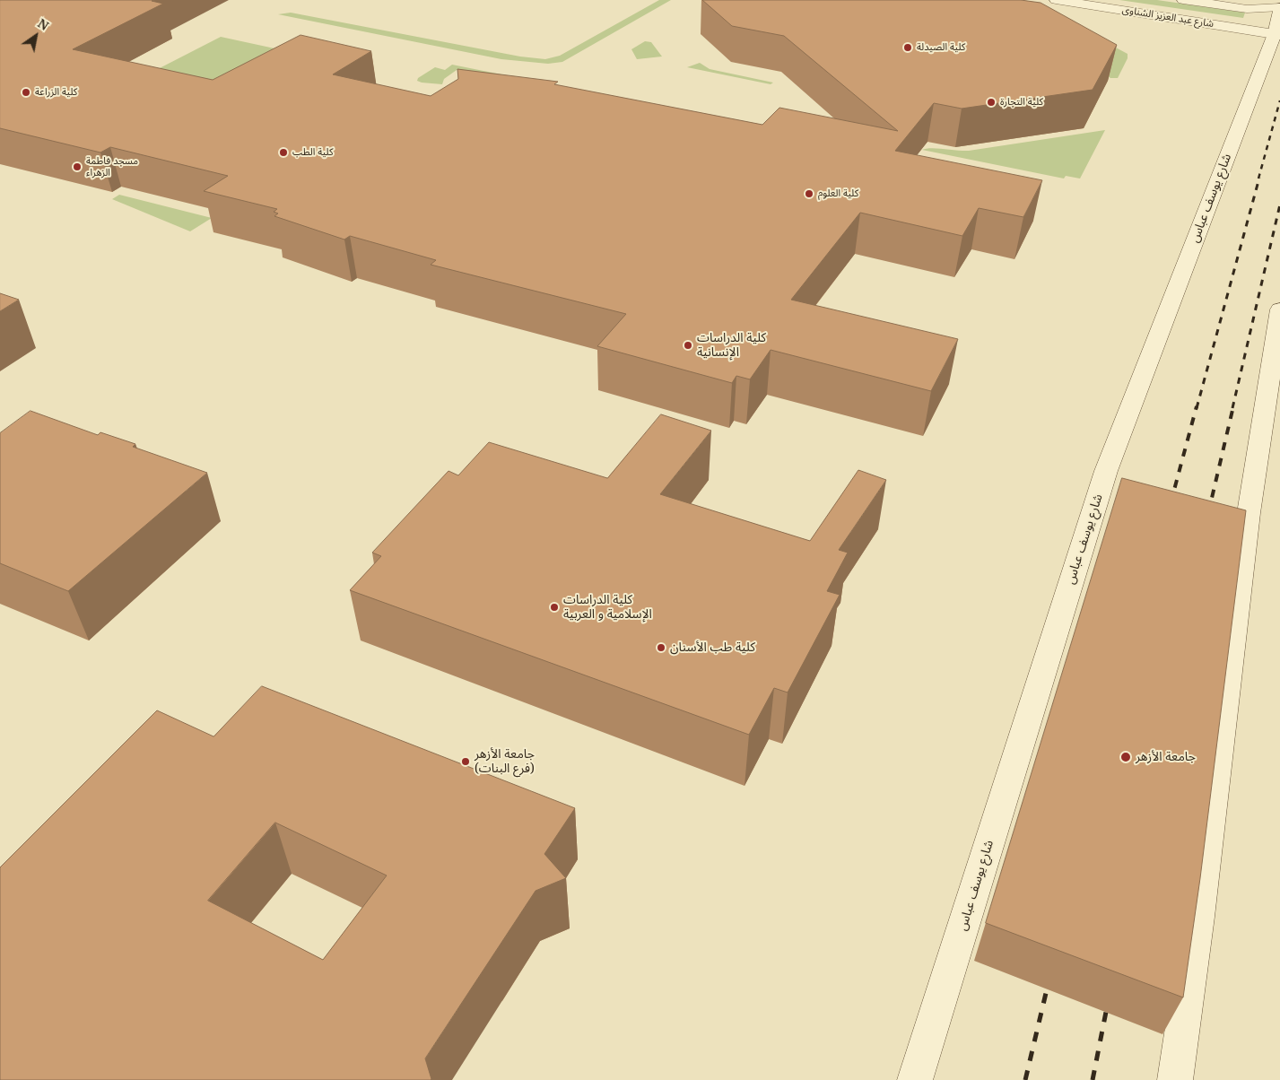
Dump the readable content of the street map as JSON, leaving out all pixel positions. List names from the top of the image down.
{
  "streets": {
    "main road": ["شارع عبد العزيز الشناوى", "شارع يوسف عباس"]
  },
  "crossings": [
    ["شارع عبد العزيز الشناوى", "شارع يوسف عباس"]
  ],
  "places": [
    "كلية الصيدلة",
    "كلية الزراعة",
    "كلية التجارة",
    "كلية الطب",
    "مسجد فاطمة الزهراء",
    "كلية العلوم",
    "كلية الدراسات الإنسانية",
    "كلية الدراسات الإسلامية و العربية",
    "كلية طب الأسنان",
    "جامعة الأزهر",
    "جامعة الأزهر (فرع البنات)"
  ],
  "north": "top right"
}
